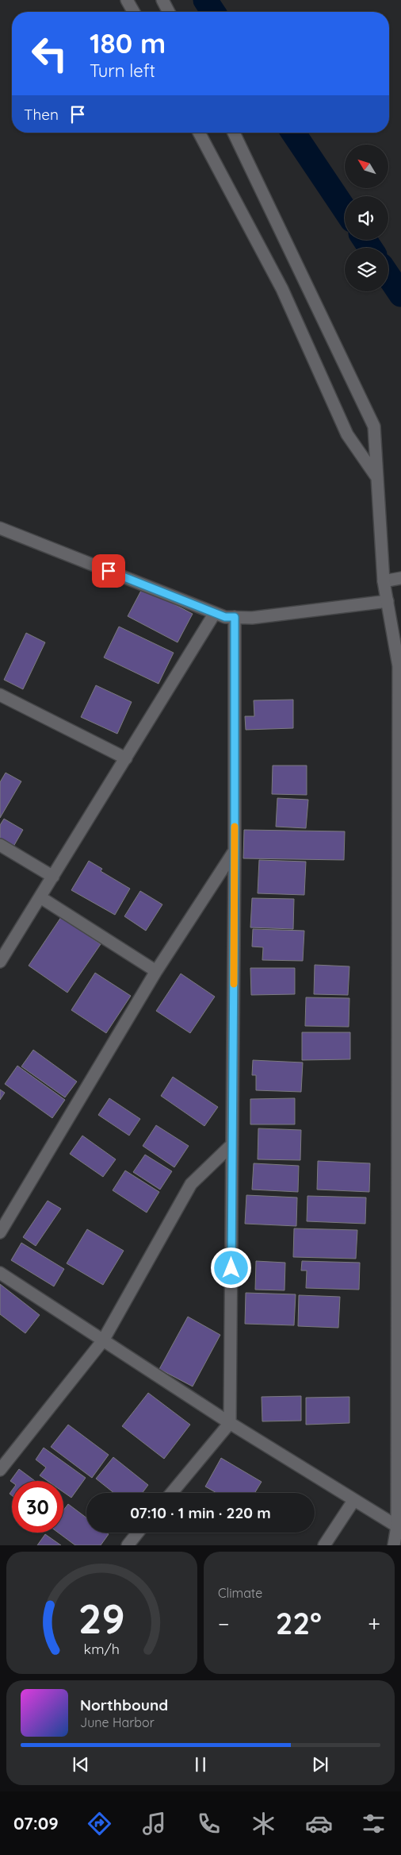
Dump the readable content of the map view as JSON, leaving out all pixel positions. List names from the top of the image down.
{
  "north": "top left",
  "page": {
    "turn": ["180 m", "Turn left"],
    "then": "Then",
    "limit": "30",
    "trip": "07:10 · 1 min · 220 m",
    "tile": "Climate",
    "heat": ["−", "22°", "+"],
    "song": ["Northbound", "June Harbor"],
    "tabs": "07:09",
    "gauge": ["29", "km/h"]
  }
}
